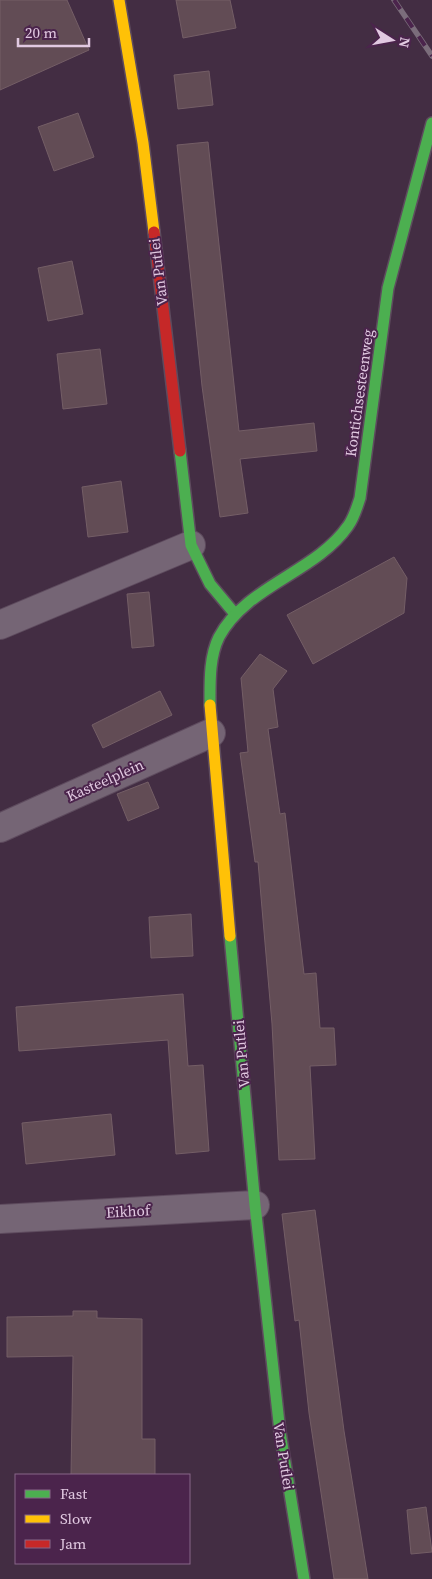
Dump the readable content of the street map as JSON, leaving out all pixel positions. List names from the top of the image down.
{
  "streets": {
    "street": [
      "Van Putlei",
      "Kontichsesteenweg",
      "Kasteelplein",
      "Eikhof"
    ]
  },
  "crossings": [
    ["Van Putlei", "Kontichsesteenweg"],
    ["Van Putlei", "Kasteelplein"],
    ["Van Putlei", "Eikhof"]
  ],
  "legend": ["Fast", "Slow", "Jam"],
  "scale_bar": "20 m",
  "north": "right"
}
